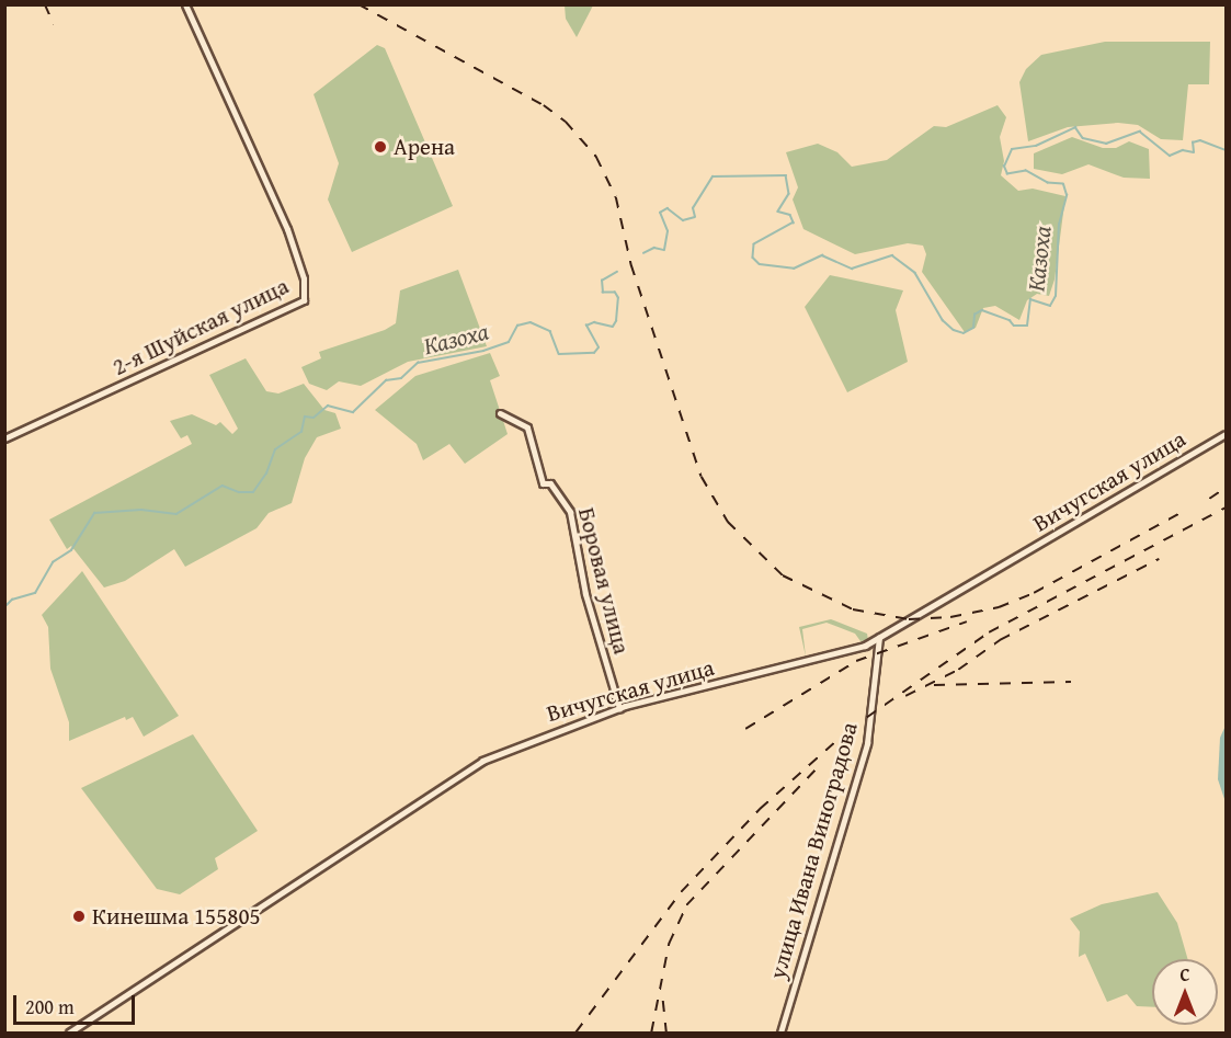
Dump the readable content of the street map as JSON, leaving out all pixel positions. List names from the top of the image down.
{
  "streets": {
    "street": [
      "2-я Шуйская улица",
      "Вичугская улица",
      "Боровая улица",
      "улица Ивана Виноградова"
    ]
  },
  "crossings": [
    ["Вичугская улица", "Боровая улица"],
    ["Вичугская улица", "улица Ивана Виноградова"]
  ],
  "water": ["Казоха"],
  "places": ["Арена", "Кинешма 155805"],
  "scale_bar": "200 m",
  "north": "top"
}
